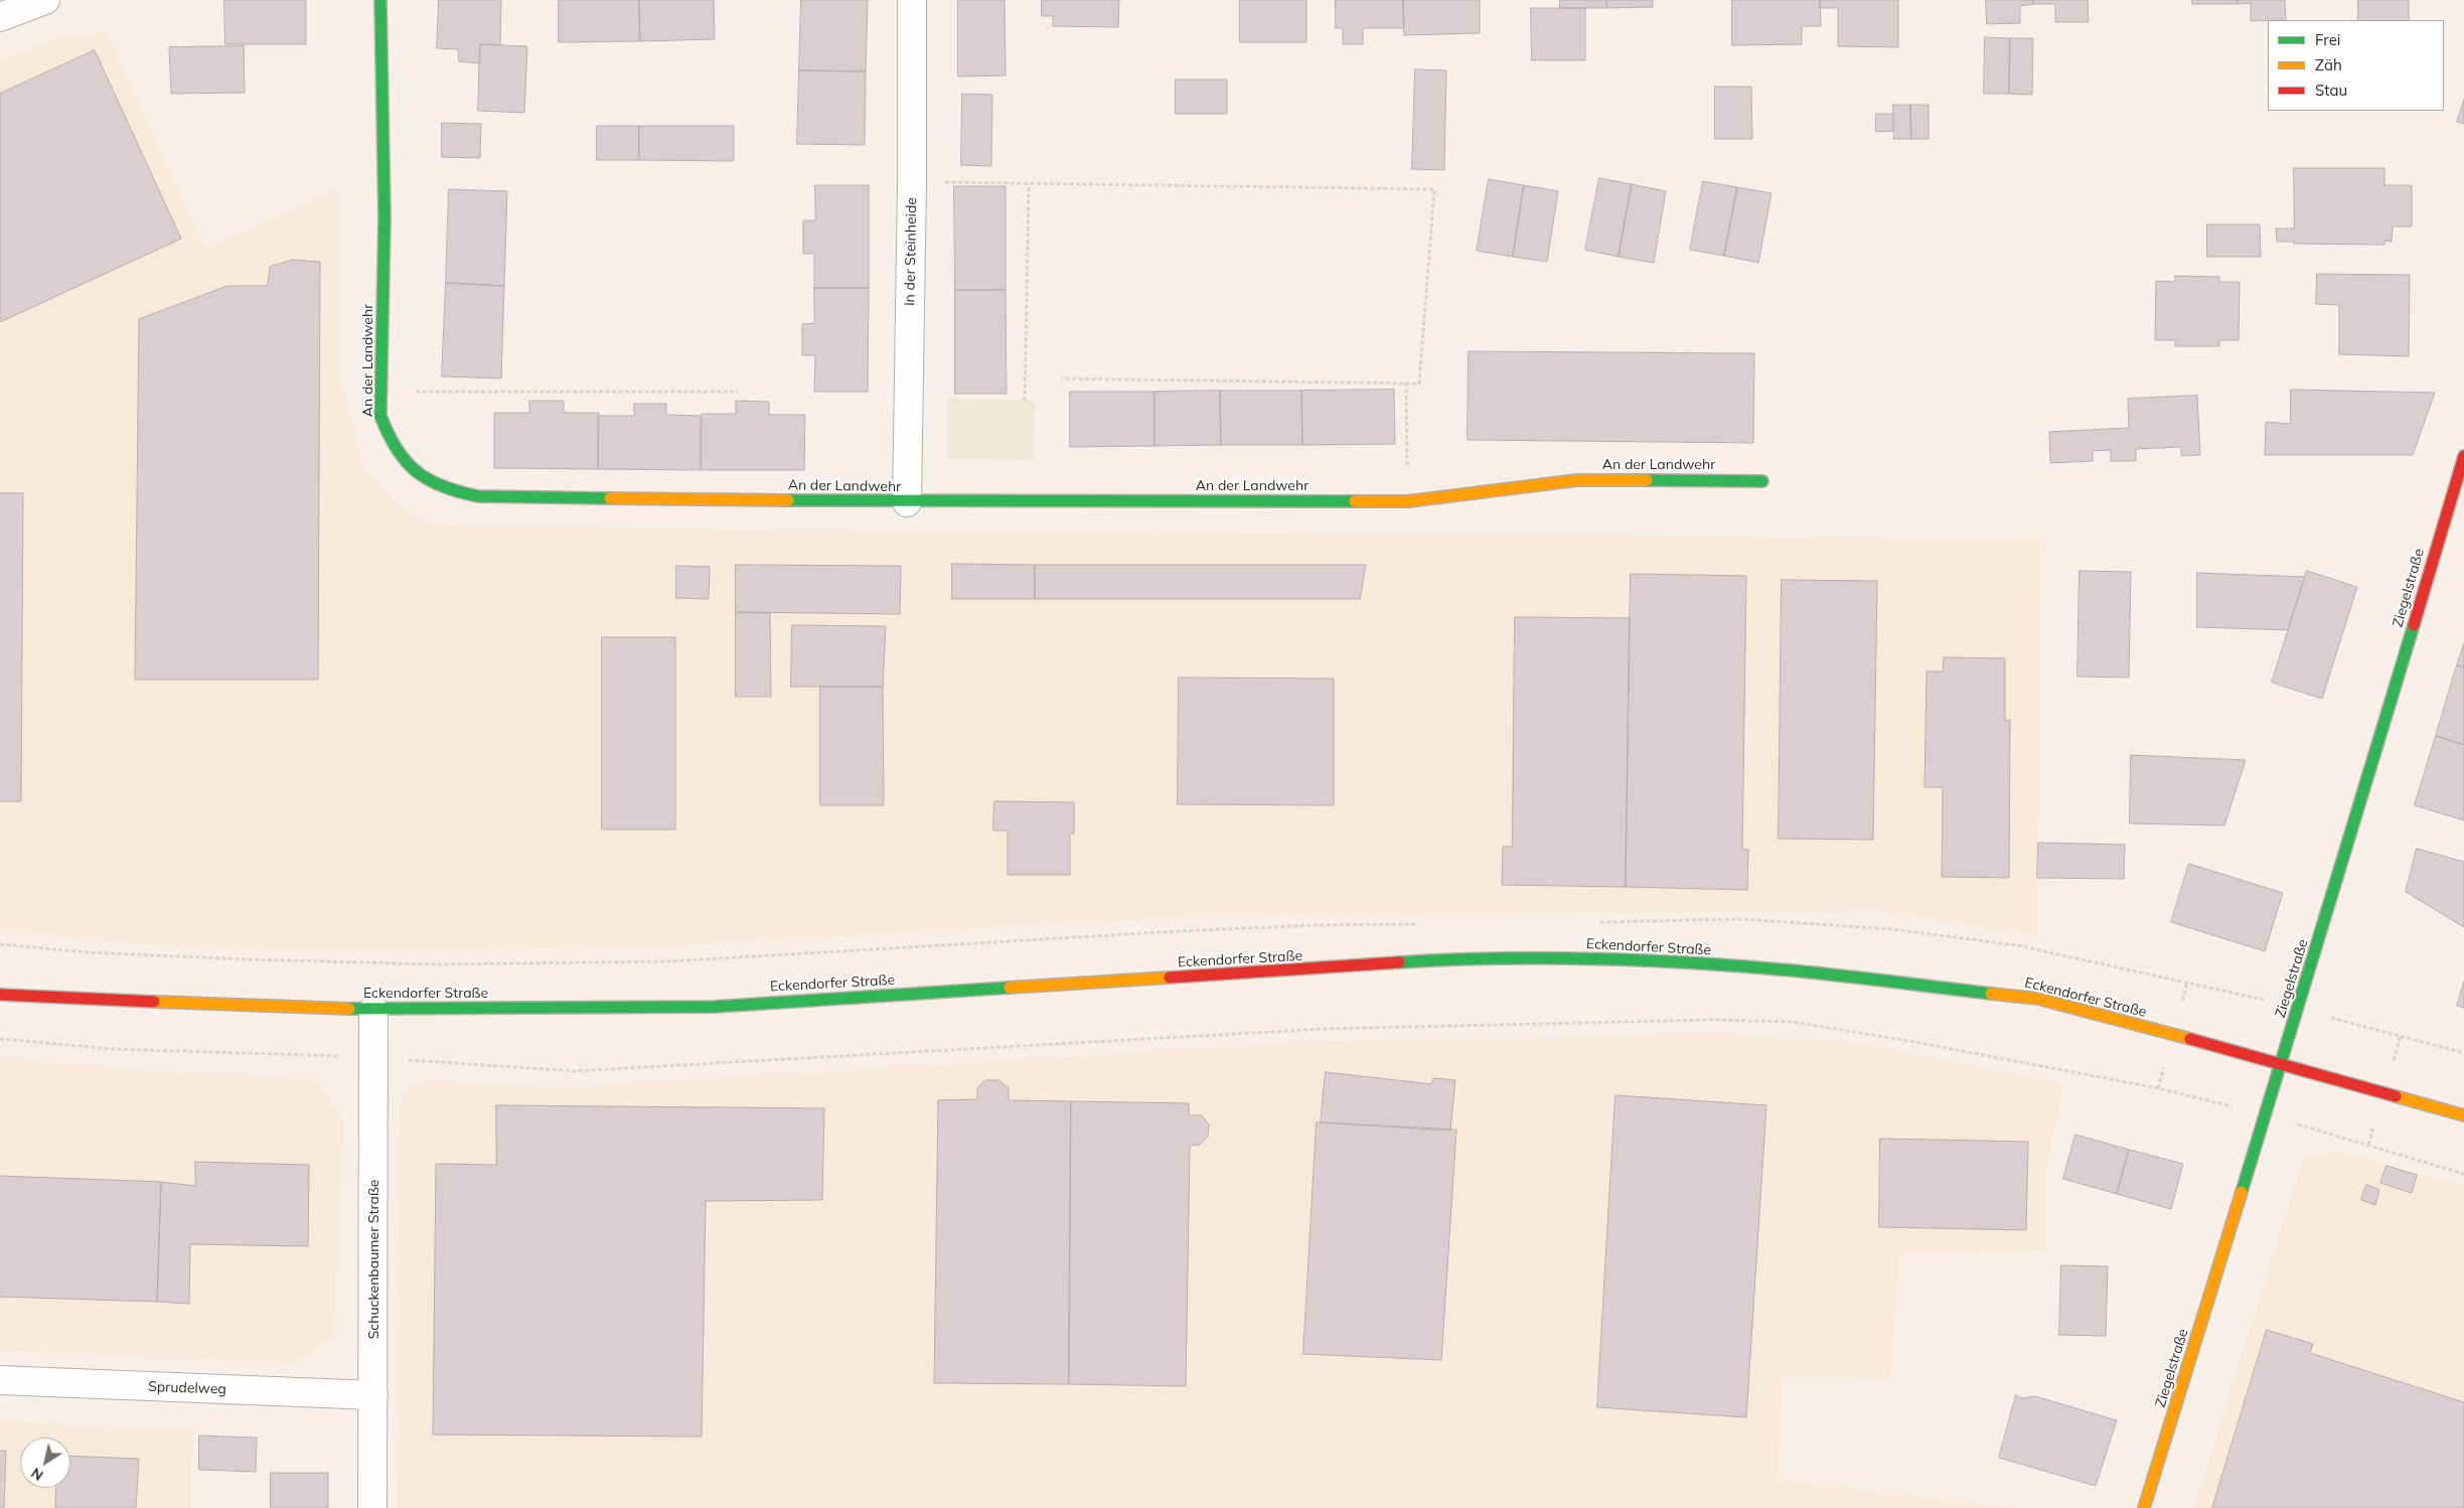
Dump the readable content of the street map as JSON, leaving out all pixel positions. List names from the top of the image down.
{
  "streets": {
    "street": [
      "In der Steinheide",
      "An der Landwehr",
      "Ziegelstraße",
      "Eckendorfer Straße",
      "Schuckenbaumer Straße",
      "Sprudelweg"
    ]
  },
  "crossings": [
    ["In der Steinheide", "An der Landwehr"],
    ["Ziegelstraße", "Eckendorfer Straße"],
    ["Eckendorfer Straße", "Schuckenbaumer Straße"],
    ["Schuckenbaumer Straße", "Sprudelweg"]
  ],
  "legend": ["Frei", "Zäh", "Stau"],
  "north": "bottom left"
}
